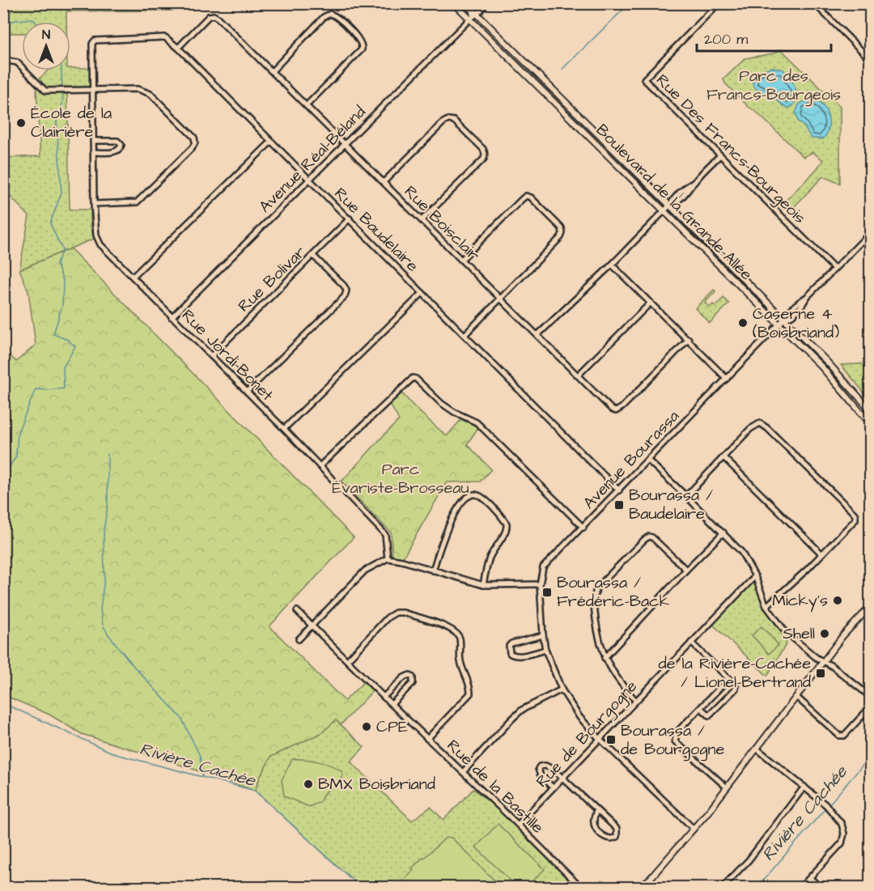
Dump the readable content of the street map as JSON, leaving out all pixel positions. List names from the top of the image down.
{
  "streets": {
    "street": [
      "Rue Des Francs-Bourgeois",
      "Avenue Réal-Béland",
      "Boulevard de la Grande-Allée",
      "Rue Boisclair",
      "Rue Baudelaire",
      "Rue Bolivar",
      "Rue Jordi-Bonet",
      "Avenue Bourassa",
      "Rue de Bourgogne",
      "Rue de la Bastille"
    ]
  },
  "crossings": [
    ["Avenue Réal-Béland", "Boulevard de la Grande-Allée"],
    ["Avenue Réal-Béland", "Rue Boisclair"],
    ["Avenue Réal-Béland", "Rue Baudelaire"],
    ["Avenue Réal-Béland", "Rue Jordi-Bonet"],
    ["Boulevard de la Grande-Allée", "Avenue Bourassa"],
    ["Rue Boisclair", "Rue Baudelaire"],
    ["Rue Baudelaire", "Rue Bolivar"],
    ["Rue Baudelaire", "Rue Jordi-Bonet"],
    ["Rue Baudelaire", "Avenue Bourassa"],
    ["Rue Bolivar", "Rue Jordi-Bonet"],
    ["Avenue Bourassa", "Rue de Bourgogne"],
    ["Rue de Bourgogne", "Rue de la Bastille"]
  ],
  "water": ["Rivière Cachée"],
  "parks": ["Parc des Francs-Bourgeois", "Parc Évariste-Brosseau"],
  "places": {
    "other": [
      "École de la Clairière",
      "Caserne 4 (Boisbriand)",
      "Micky's",
      "Shell",
      "CPE",
      "BMX Boisbriand"
    ],
    "transit": [
      "Bourassa / Baudelaire",
      "Bourassa / Frédéric-Back",
      "de la Rivière-Cachée / Lionel-Bertrand",
      "Bourassa / de Bourgogne"
    ]
  },
  "scale_bar": "200 m",
  "north": "top"
}
